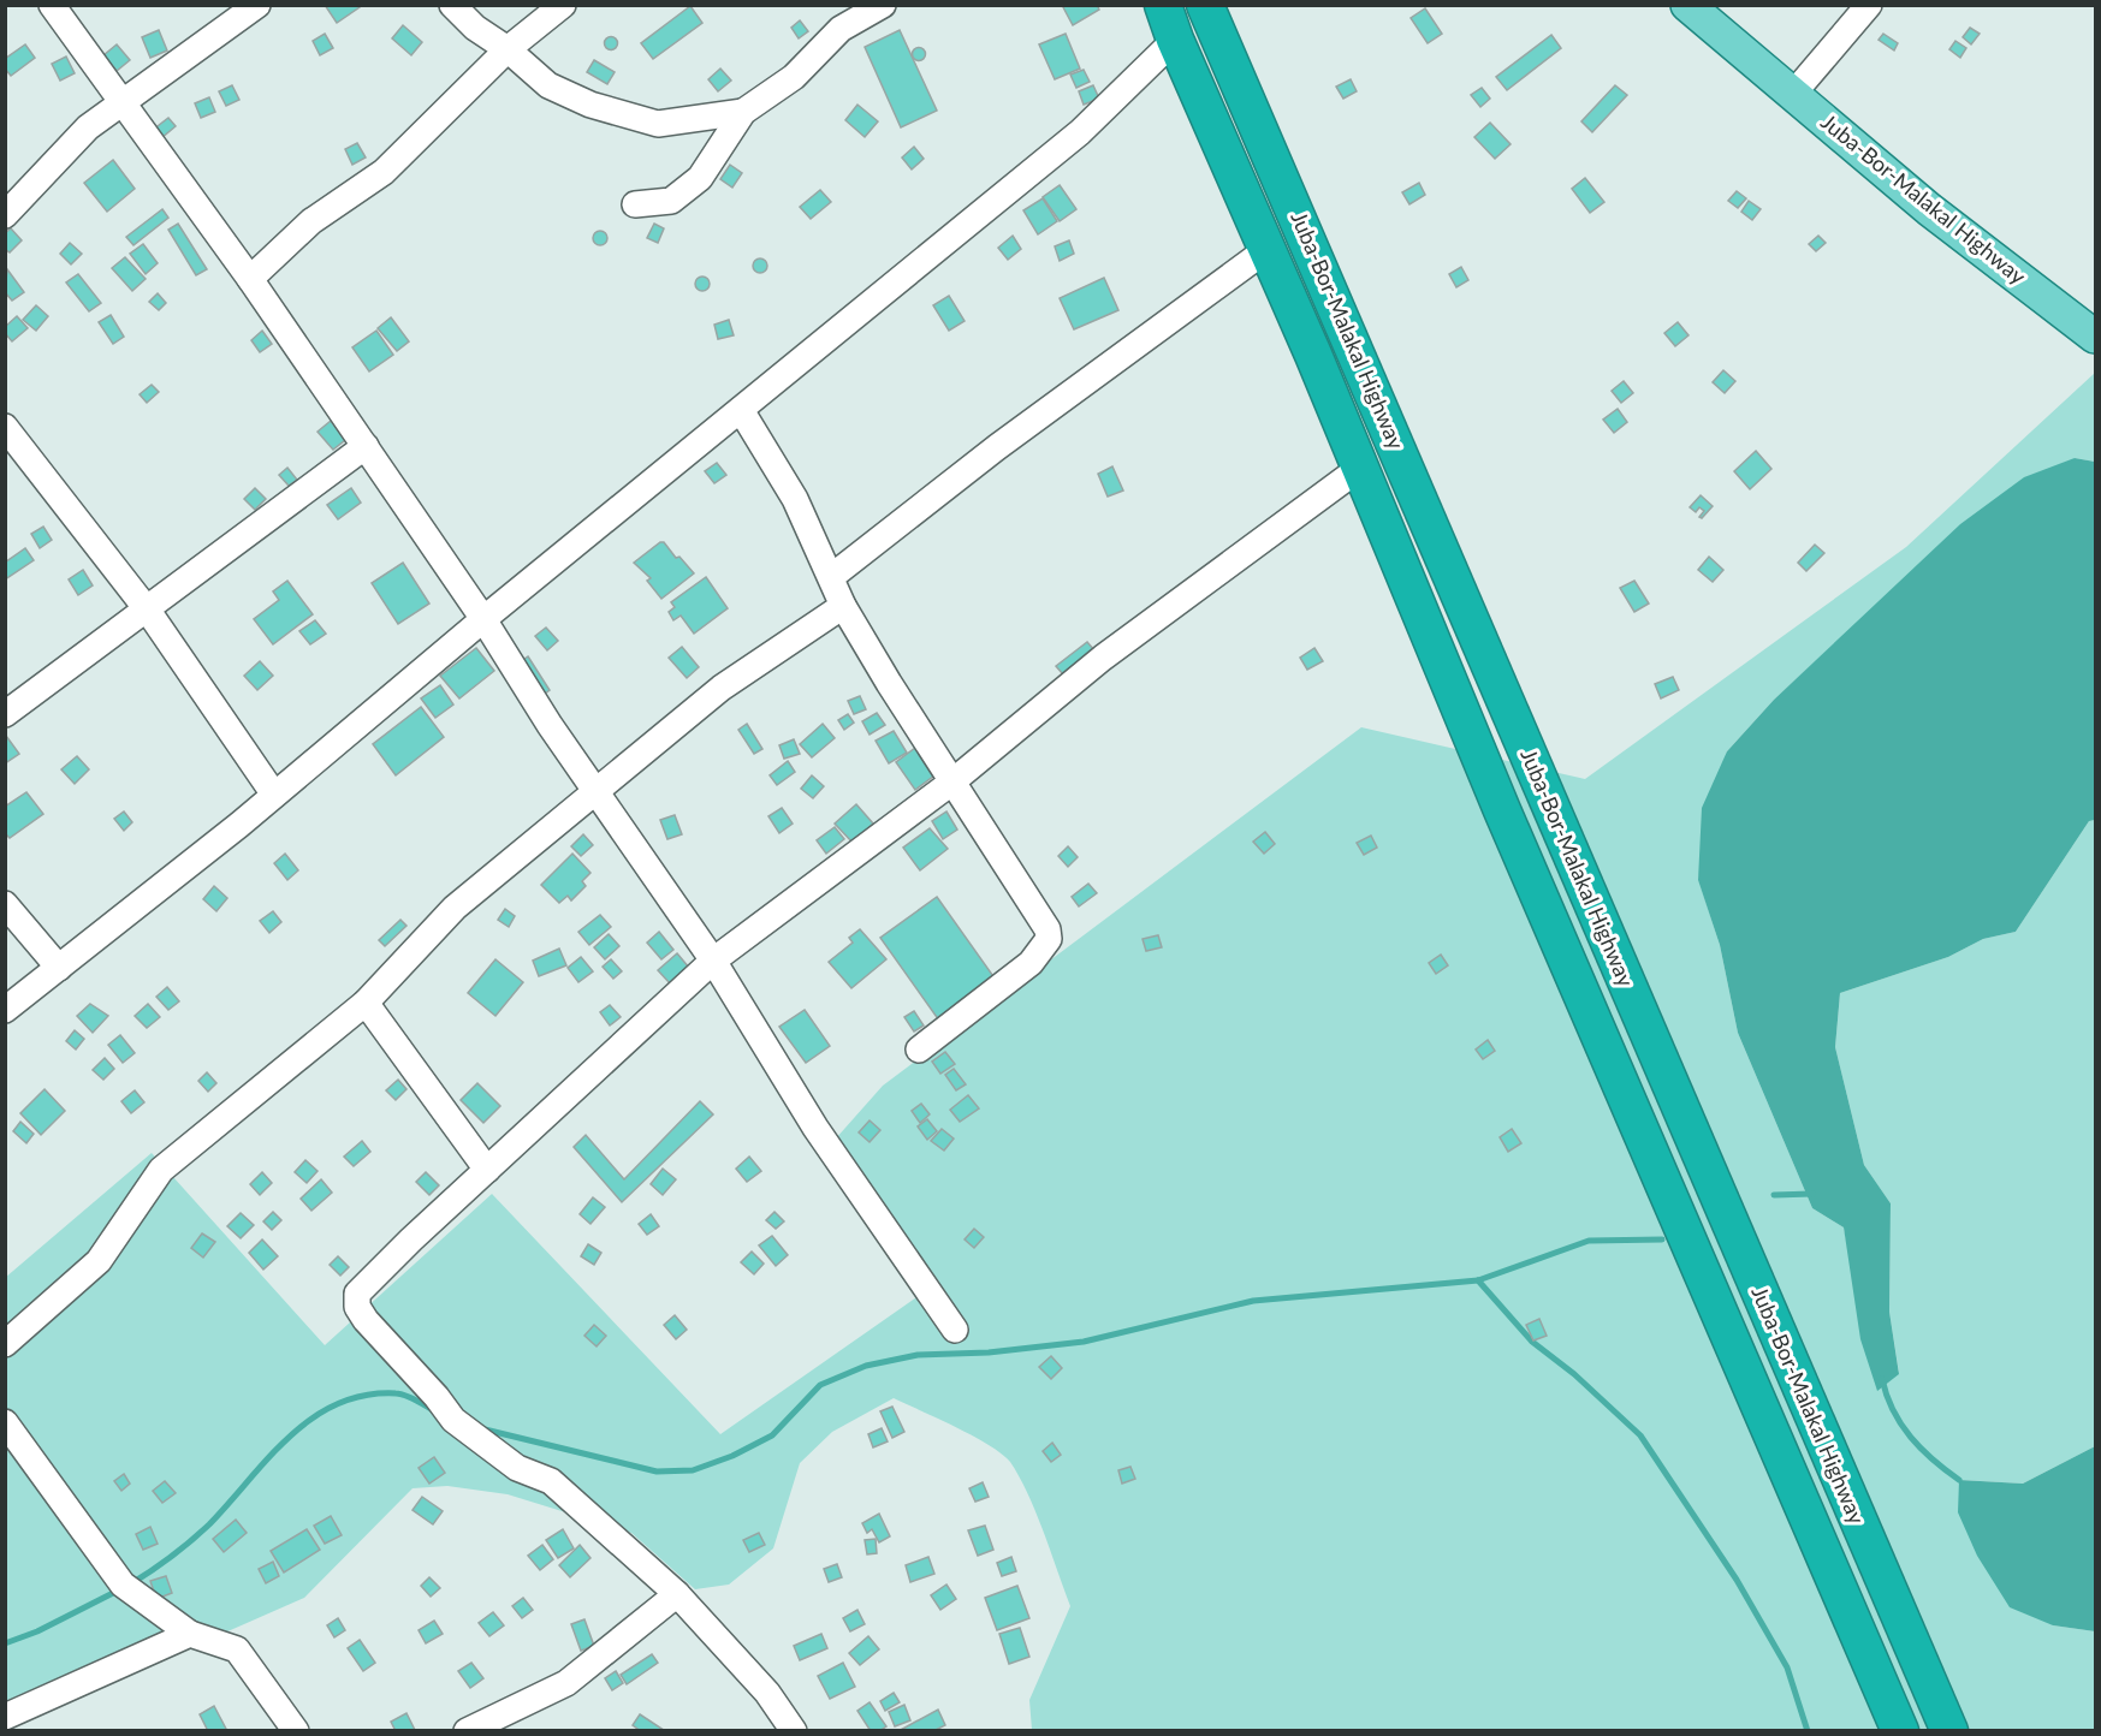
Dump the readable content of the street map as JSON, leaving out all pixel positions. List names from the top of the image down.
{
  "streets": {
    "highway": ["Juba-Bor-Malakal Highway"]
  }
}
